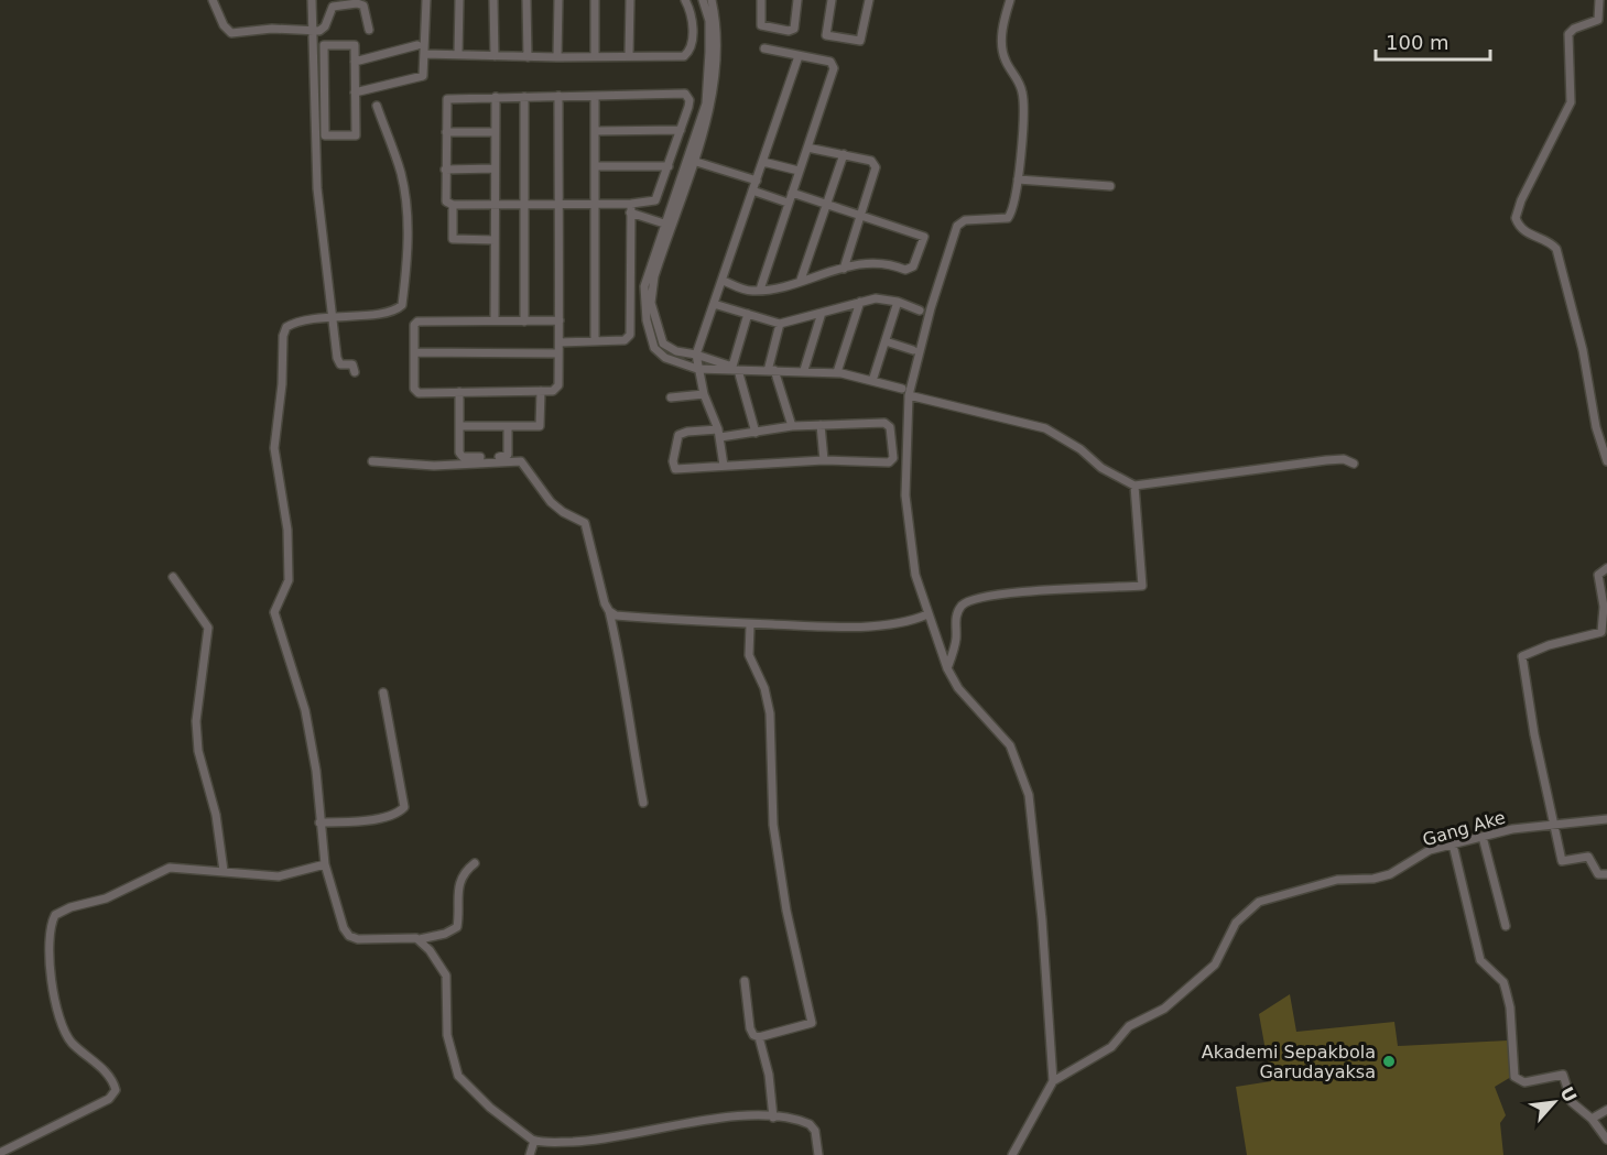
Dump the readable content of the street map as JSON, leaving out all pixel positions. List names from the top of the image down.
{
  "streets": {
    "street": ["Gang Ake"]
  },
  "places": ["Akademi Sepakbola Garudayaksa"],
  "scale_bar": "100 m",
  "north": "top right"
}
